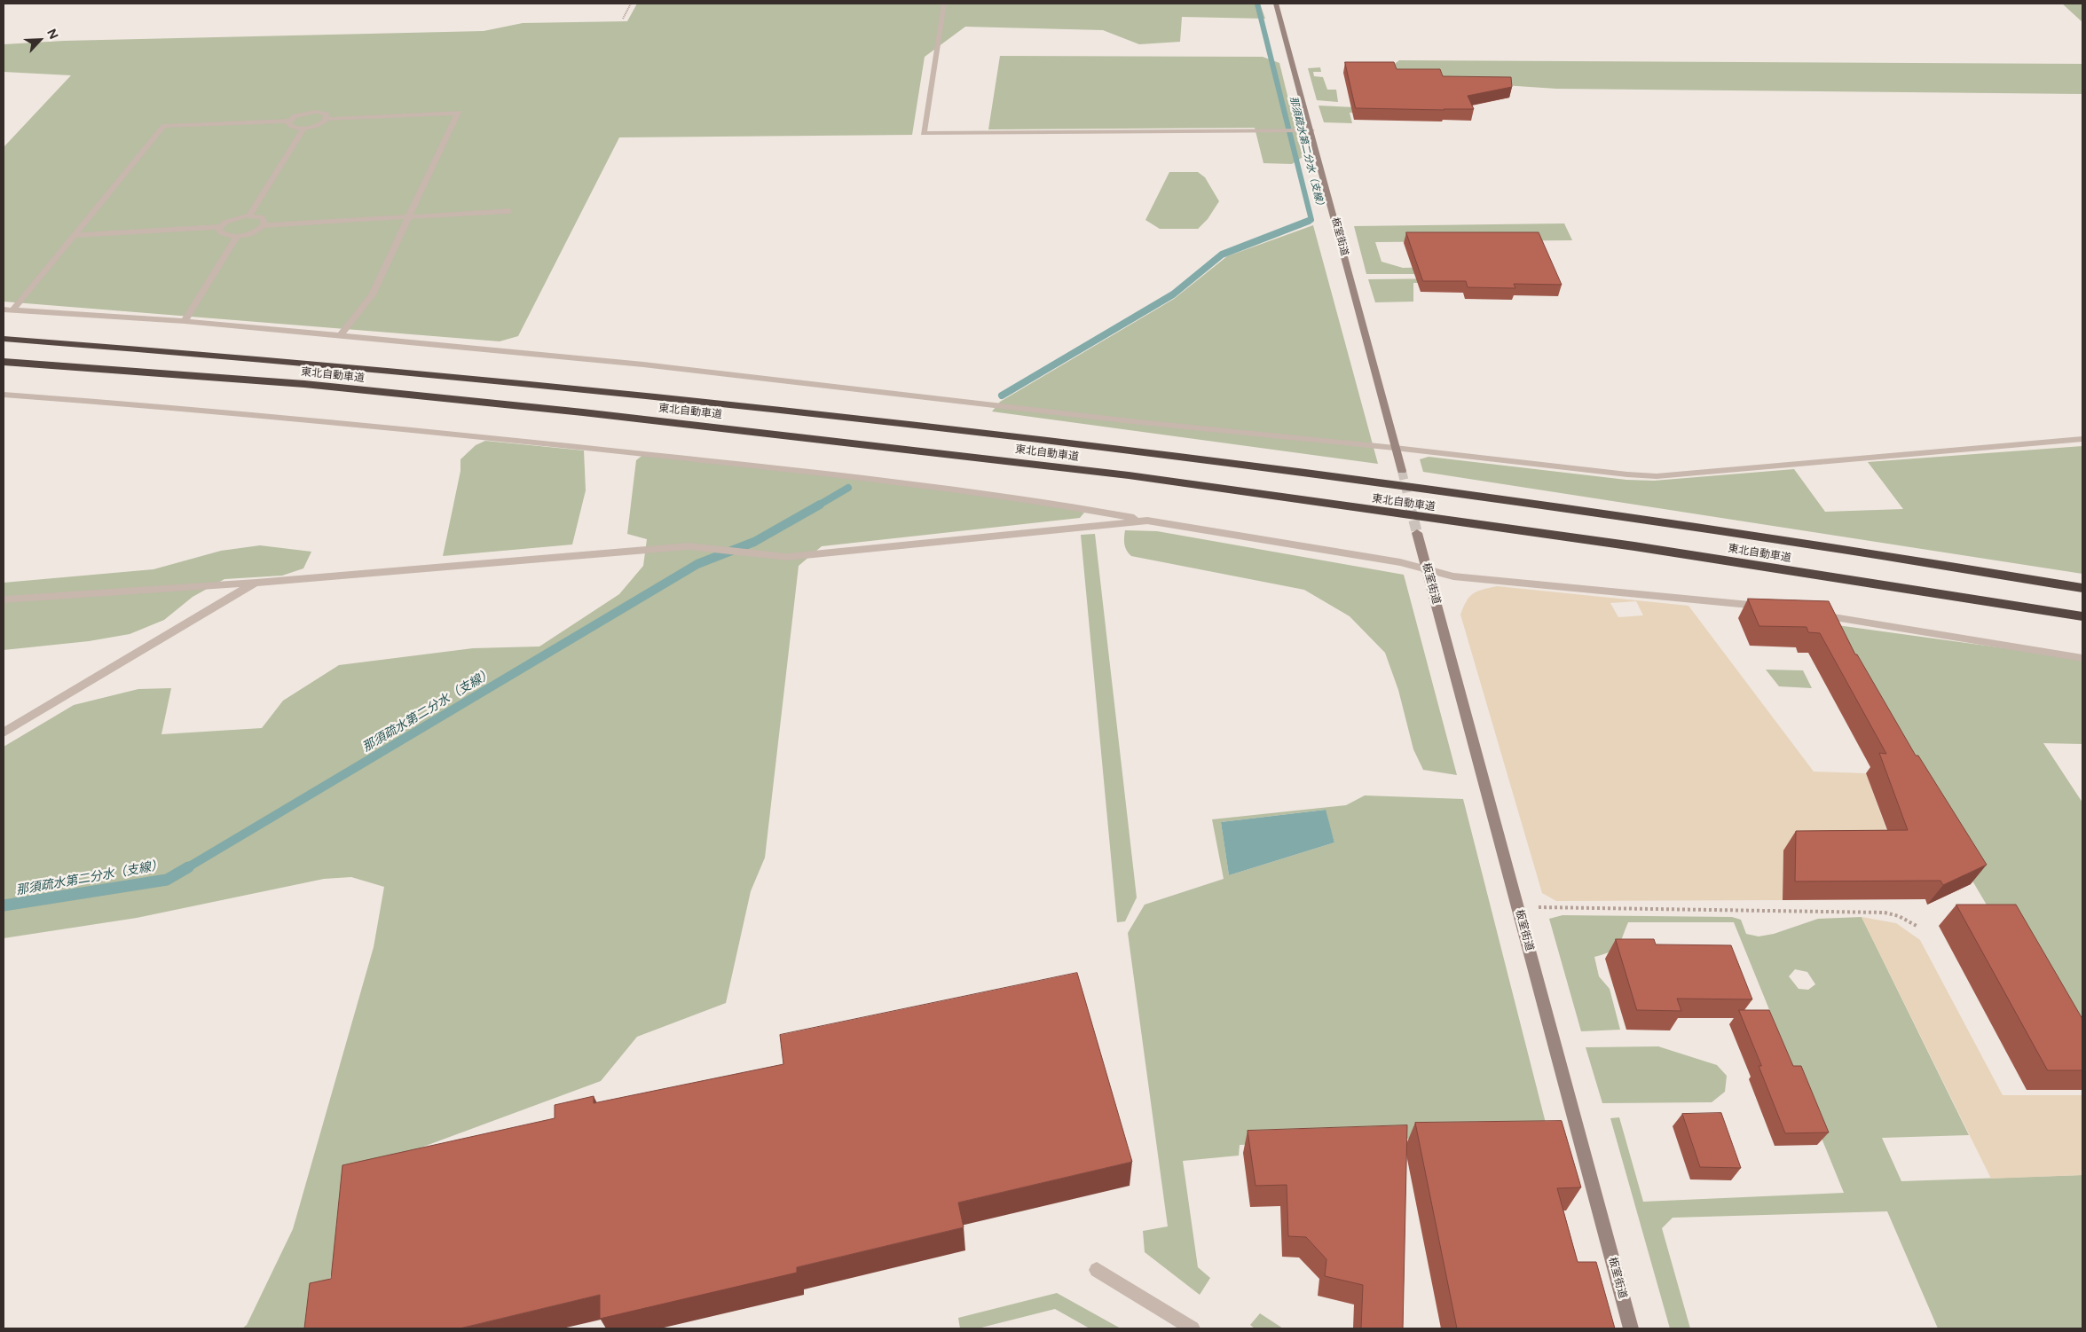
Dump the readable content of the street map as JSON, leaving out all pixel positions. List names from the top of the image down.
{
  "streets": {
    "highway": ["東北自動車道"],
    "main road": ["板室街道"]
  },
  "water": ["那須疏水第二分水（支線）"],
  "north": "top right"
}
